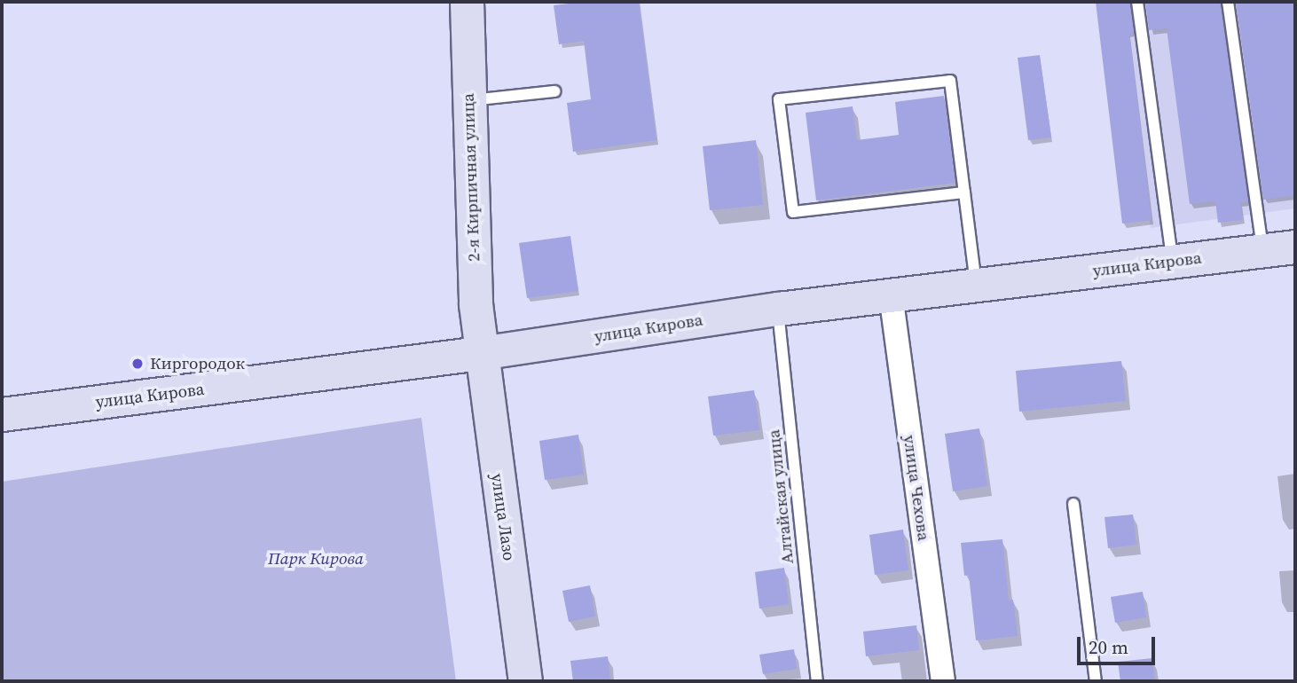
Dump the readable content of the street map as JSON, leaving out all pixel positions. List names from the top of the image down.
{
  "streets": {
    "main road": ["2-я Кирпичная улица", "улица Кирова", "улица Лазо"],
    "street": ["улица Чехова"],
    "lane": ["Алтайская улица"]
  },
  "crossings": [
    ["2-я Кирпичная улица", "улица Кирова"],
    ["2-я Кирпичная улица", "улица Лазо"],
    ["улица Кирова", "улица Чехова"],
    ["улица Кирова", "Алтайская улица"],
    ["улица Кирова", "улица Лазо"]
  ],
  "parks": ["Парк Кирова"],
  "places": ["Киргородок"],
  "scale_bar": "20 m"
}
